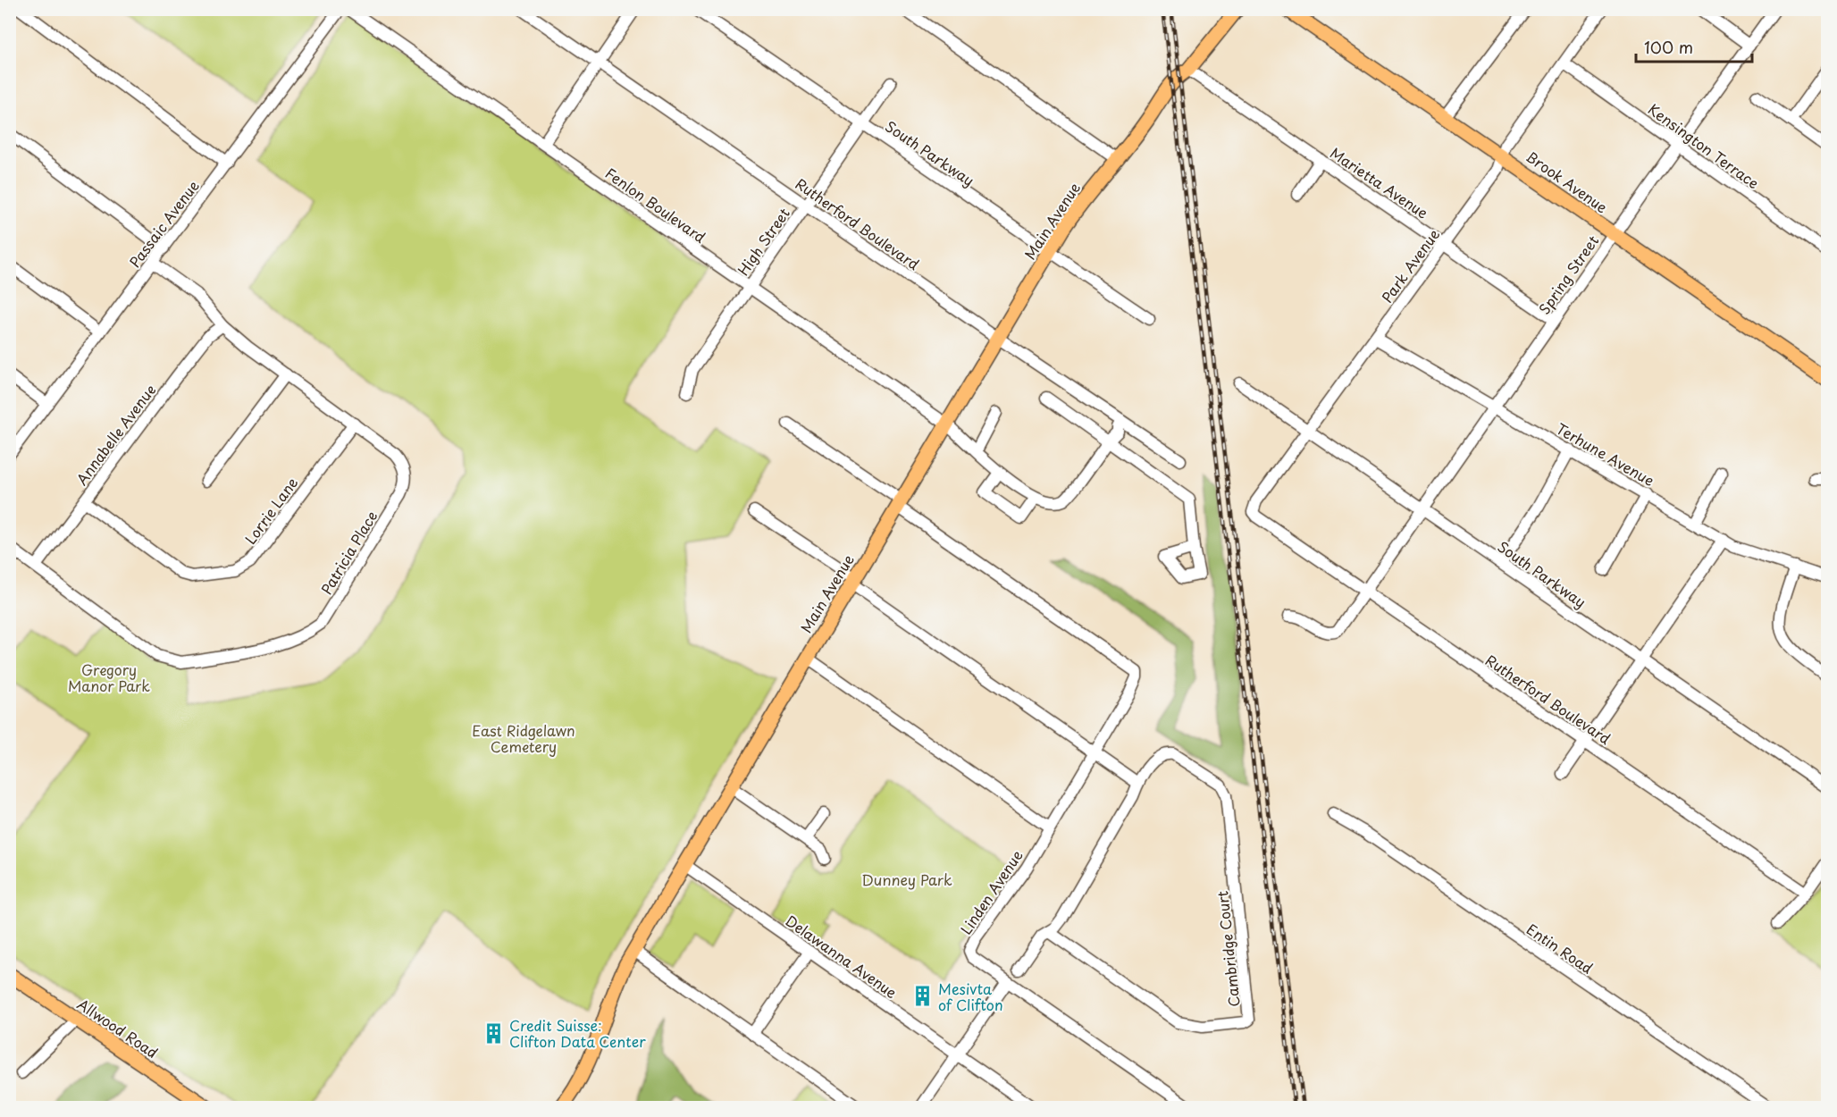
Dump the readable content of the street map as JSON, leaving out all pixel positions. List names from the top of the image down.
{
  "streets": {
    "main road": ["Brook Avenue", "Main Avenue", "Allwood Road"],
    "street": [
      "Kensington Terrace",
      "South Parkway",
      "Marietta Avenue",
      "Fenlon Boulevard",
      "Passaic Avenue",
      "Rutherford Boulevard",
      "High Street",
      "Park Avenue",
      "Spring Street",
      "Annabelle Avenue",
      "Terhune Avenue",
      "Lorrie Lane",
      "Patricia Place",
      "Linden Avenue",
      "Entin Road",
      "Cambridge Court",
      "Delawanna Avenue"
    ]
  },
  "crossings": [
    ["Kensington Terrace", "Park Avenue"],
    ["Kensington Terrace", "Spring Street"],
    ["South Parkway", "Main Avenue"],
    ["South Parkway", "High Street"],
    ["South Parkway", "Park Avenue"],
    ["South Parkway", "Spring Street"],
    ["Brook Avenue", "Park Avenue"],
    ["Brook Avenue", "Spring Street"],
    ["Marietta Avenue", "Main Avenue"],
    ["Marietta Avenue", "Park Avenue"],
    ["Marietta Avenue", "Spring Street"],
    ["Fenlon Boulevard", "Main Avenue"],
    ["Fenlon Boulevard", "High Street"],
    ["Main Avenue", "Rutherford Boulevard"],
    ["Main Avenue", "Linden Avenue"],
    ["Main Avenue", "Delawanna Avenue"],
    ["Passaic Avenue", "Patricia Place"],
    ["Rutherford Boulevard", "High Street"],
    ["Rutherford Boulevard", "Park Avenue"],
    ["Rutherford Boulevard", "Spring Street"],
    ["Park Avenue", "Terhune Avenue"],
    ["Spring Street", "Terhune Avenue"],
    ["Annabelle Avenue", "Lorrie Lane"],
    ["Annabelle Avenue", "Patricia Place"],
    ["Lorrie Lane", "Patricia Place"]
  ],
  "parks": ["Gregory Manor Park", "East Ridgelawn Cemetery", "Dunney Park"],
  "places": {
    "building": ["Mesivta of Clifton", "Credit Suisse: Clifton Data Center"]
  },
  "scale_bar": "100 m"
}
